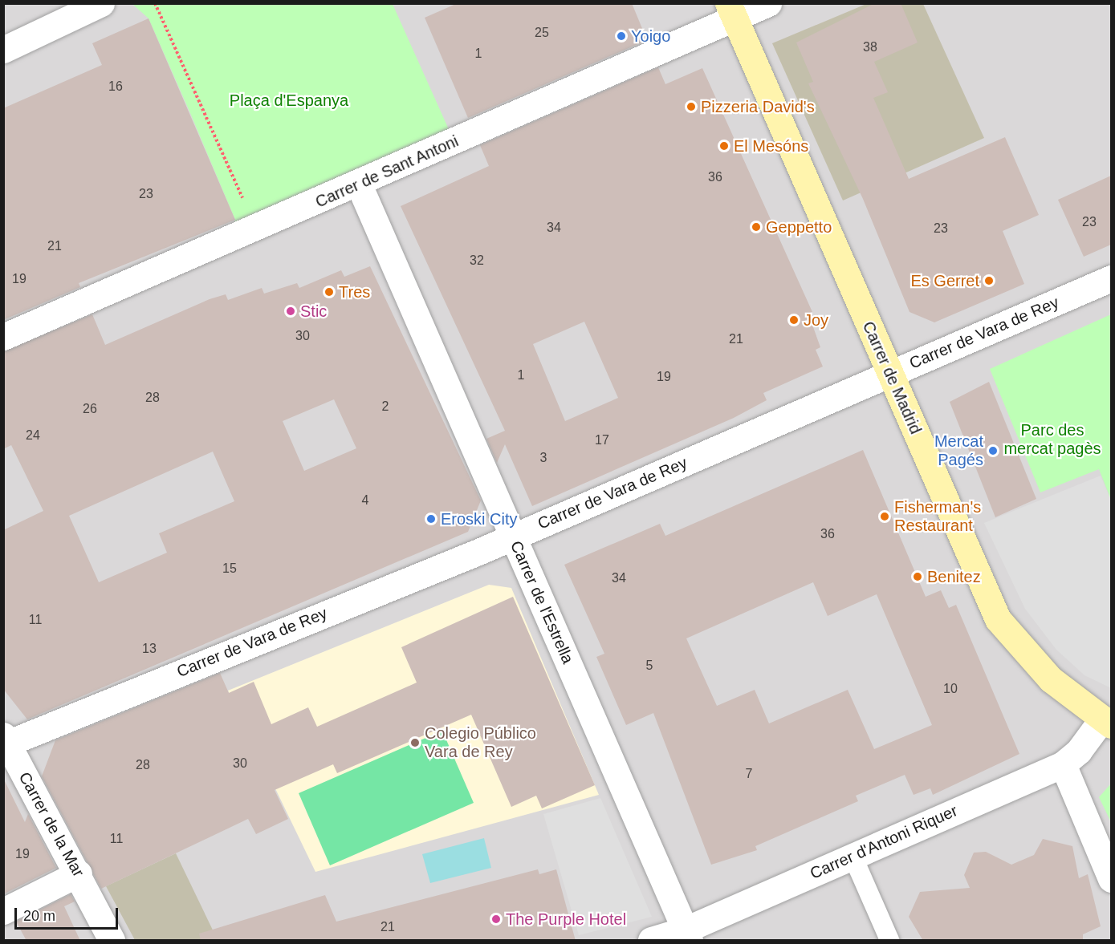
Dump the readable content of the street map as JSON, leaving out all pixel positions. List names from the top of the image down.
{
  "streets": {
    "street": [
      "Carrer de Sant Antoni",
      "Carrer de Vara de Rey",
      "Carrer de Madrid",
      "Carrer de l'Estrella",
      "Carrer de la Mar",
      "Carrer d'Antoni Riquer"
    ]
  },
  "crossings": [
    ["Carrer de Sant Antoni", "Carrer de Madrid"],
    ["Carrer de Sant Antoni", "Carrer de l'Estrella"],
    ["Carrer de Vara de Rey", "Carrer de Madrid"],
    ["Carrer de Vara de Rey", "Carrer de l'Estrella"],
    ["Carrer de Vara de Rey", "Carrer de la Mar"],
    ["Carrer de Madrid", "Carrer d'Antoni Riquer"],
    ["Carrer de l'Estrella", "Carrer d'Antoni Riquer"]
  ],
  "parks": ["Plaça d'Espanya", "Parc des mercat pagès"],
  "places": [
    "Yoigo",
    "Pizzeria David's",
    "El Mesóns",
    "Geppetto",
    "Es Gerret",
    "Tres",
    "Stic",
    "Joy",
    "Mercat Pagés",
    "Fisherman's Restaurant",
    "Eroski City",
    "Benitez",
    "Colegio Público Vara de Rey",
    "The Purple Hotel"
  ],
  "house_numbers": [
    "25",
    "38",
    "1",
    "16",
    "36",
    "23",
    "23",
    "34",
    "23",
    "21",
    "32",
    "19",
    "30",
    "21",
    "1",
    "19",
    "28",
    "2",
    "26",
    "24",
    "17",
    "3",
    "4",
    "36",
    "15",
    "34",
    "11",
    "13",
    "5",
    "10",
    "30",
    "28",
    "7",
    "11",
    "19",
    "21"
  ],
  "scale_bar": "20 m"
}
